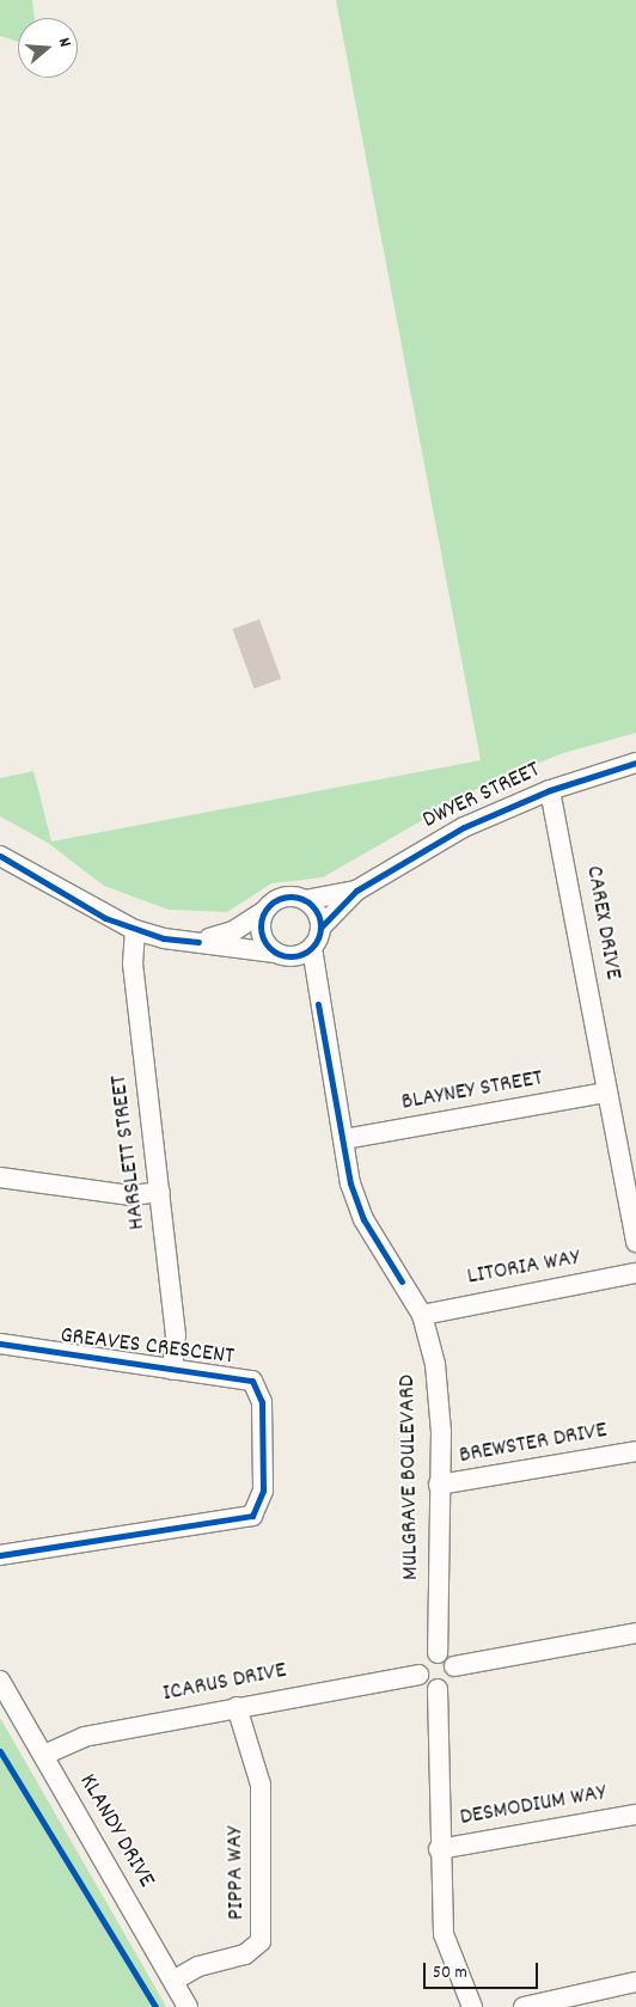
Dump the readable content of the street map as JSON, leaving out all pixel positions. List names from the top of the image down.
{
  "streets": {
    "street": [
      "DWYER STREET",
      "CAREX DRIVE",
      "BLAYNEY STREET",
      "HARSLETT STREET",
      "LITORIA WAY",
      "GREAVES CRESCENT",
      "BREWSTER DRIVE",
      "MULGRAVE BOULEVARD",
      "ICARUS DRIVE",
      "DESMODIUM WAY",
      "KLANDY DRIVE",
      "PIPPA WAY"
    ]
  },
  "crossings": [
    ["DWYER STREET", "CAREX DRIVE"],
    ["DWYER STREET", "MULGRAVE BOULEVARD"],
    ["CAREX DRIVE", "BLAYNEY STREET"],
    ["BLAYNEY STREET", "MULGRAVE BOULEVARD"],
    ["HARSLETT STREET", "GREAVES CRESCENT"],
    ["LITORIA WAY", "MULGRAVE BOULEVARD"],
    ["BREWSTER DRIVE", "MULGRAVE BOULEVARD"],
    ["MULGRAVE BOULEVARD", "ICARUS DRIVE"],
    ["ICARUS DRIVE", "KLANDY DRIVE"],
    ["ICARUS DRIVE", "PIPPA WAY"],
    ["KLANDY DRIVE", "PIPPA WAY"]
  ],
  "scale_bar": "50 m",
  "north": "right"
}
